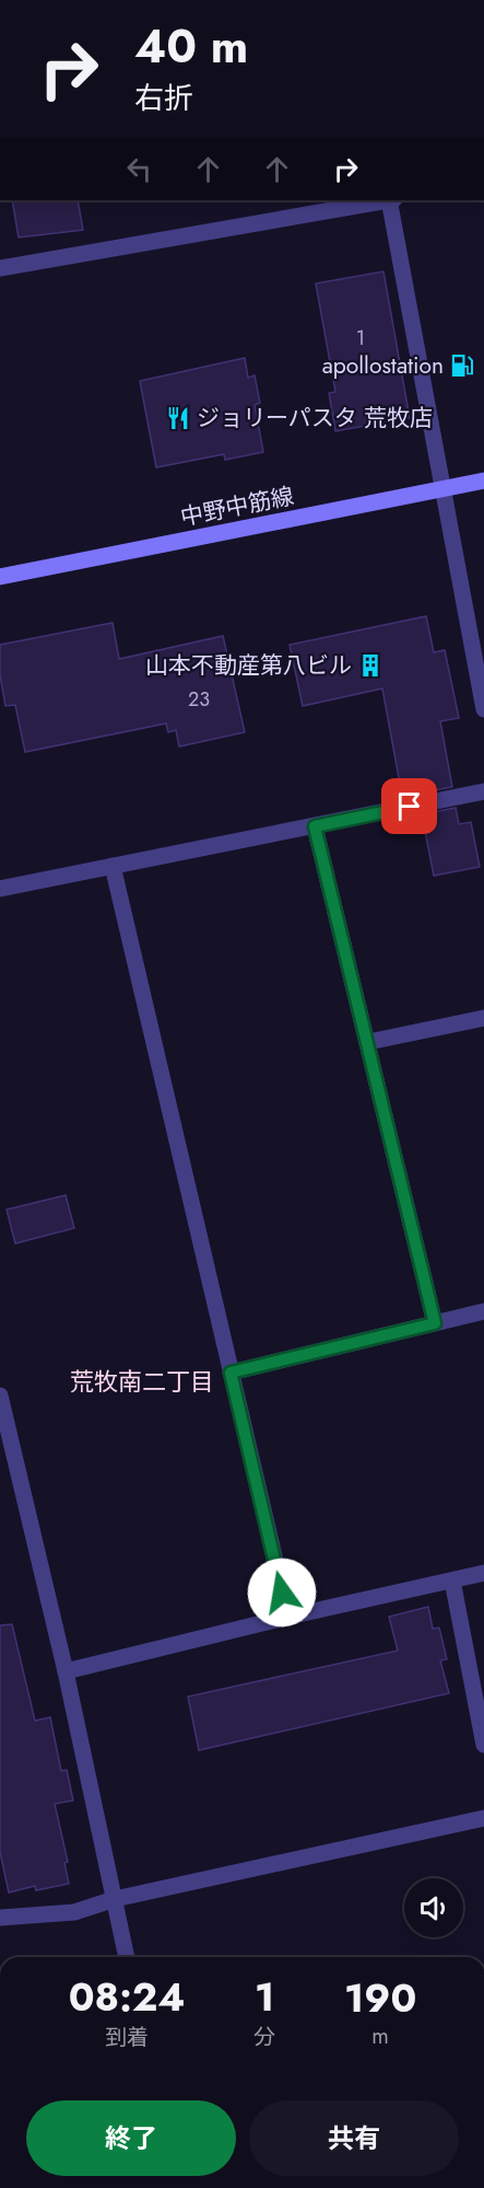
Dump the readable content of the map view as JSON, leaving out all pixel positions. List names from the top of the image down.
{
  "streets": {
    "main road": ["中野中筋線"]
  },
  "districts": ["荒牧南二丁目"],
  "places": {
    "fuel station": ["apollostation"],
    "restaurant": ["ジョリーパスタ 荒牧店"],
    "building": ["山本不動産第八ビル"]
  },
  "house_numbers": ["1", "23"],
  "page": {
    "turn": ["40 m", "右折"],
    "eta": [
      "08:24",
      "到着",
      "1",
      "分",
      "190",
      "m"
    ],
    "buttons": ["終了", "共有"]
  }
}
